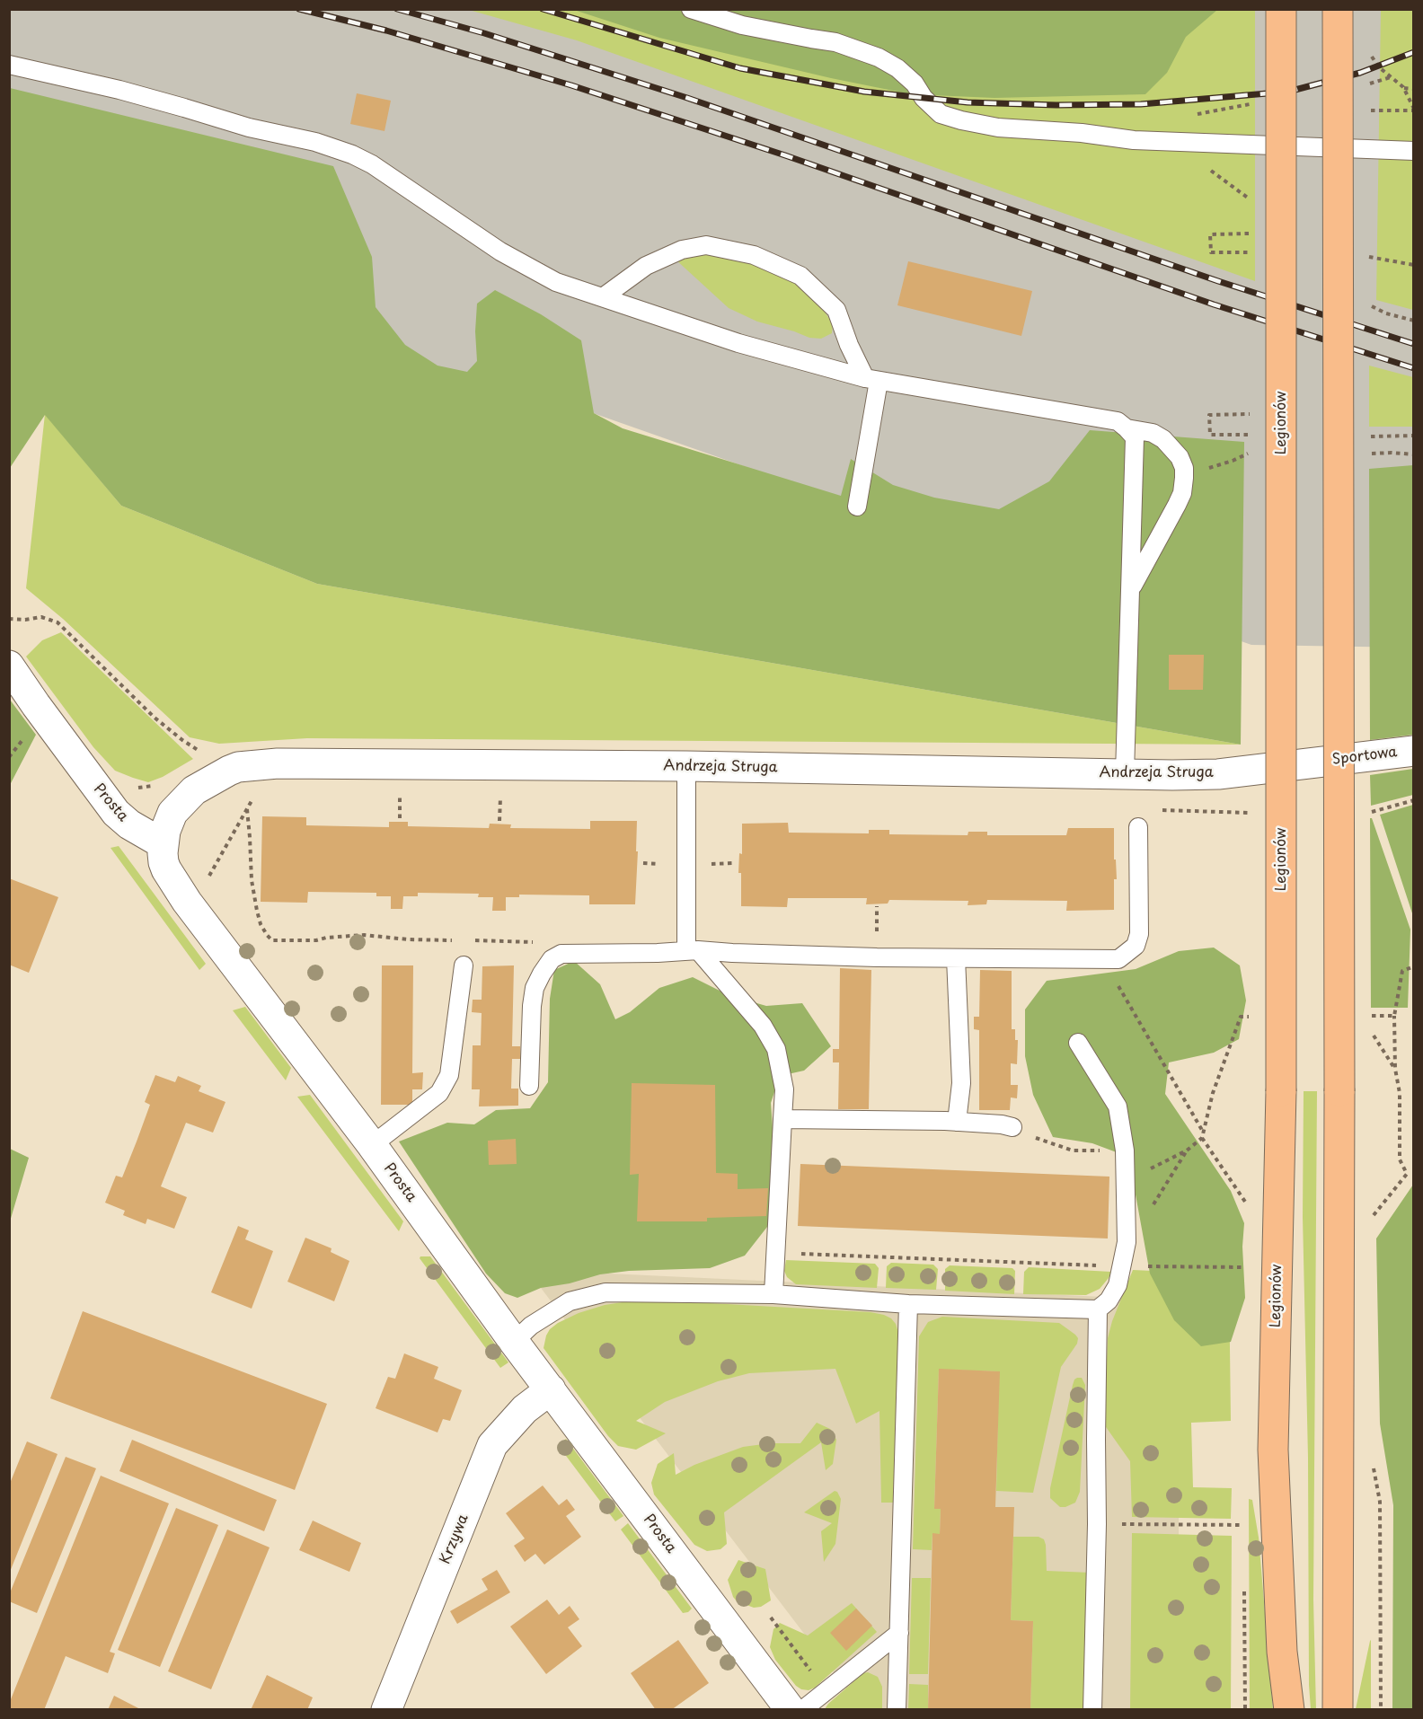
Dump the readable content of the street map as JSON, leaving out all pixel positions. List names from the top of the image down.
{
  "streets": {
    "main road": ["Legionów"],
    "street": [
      "Sportowa",
      "Andrzeja Struga",
      "Prosta",
      "Krzywa"
    ]
  },
  "crossings": [
    ["Sportowa", "Andrzeja Struga"],
    ["Andrzeja Struga", "Prosta"],
    ["Prosta", "Krzywa"]
  ]
}
